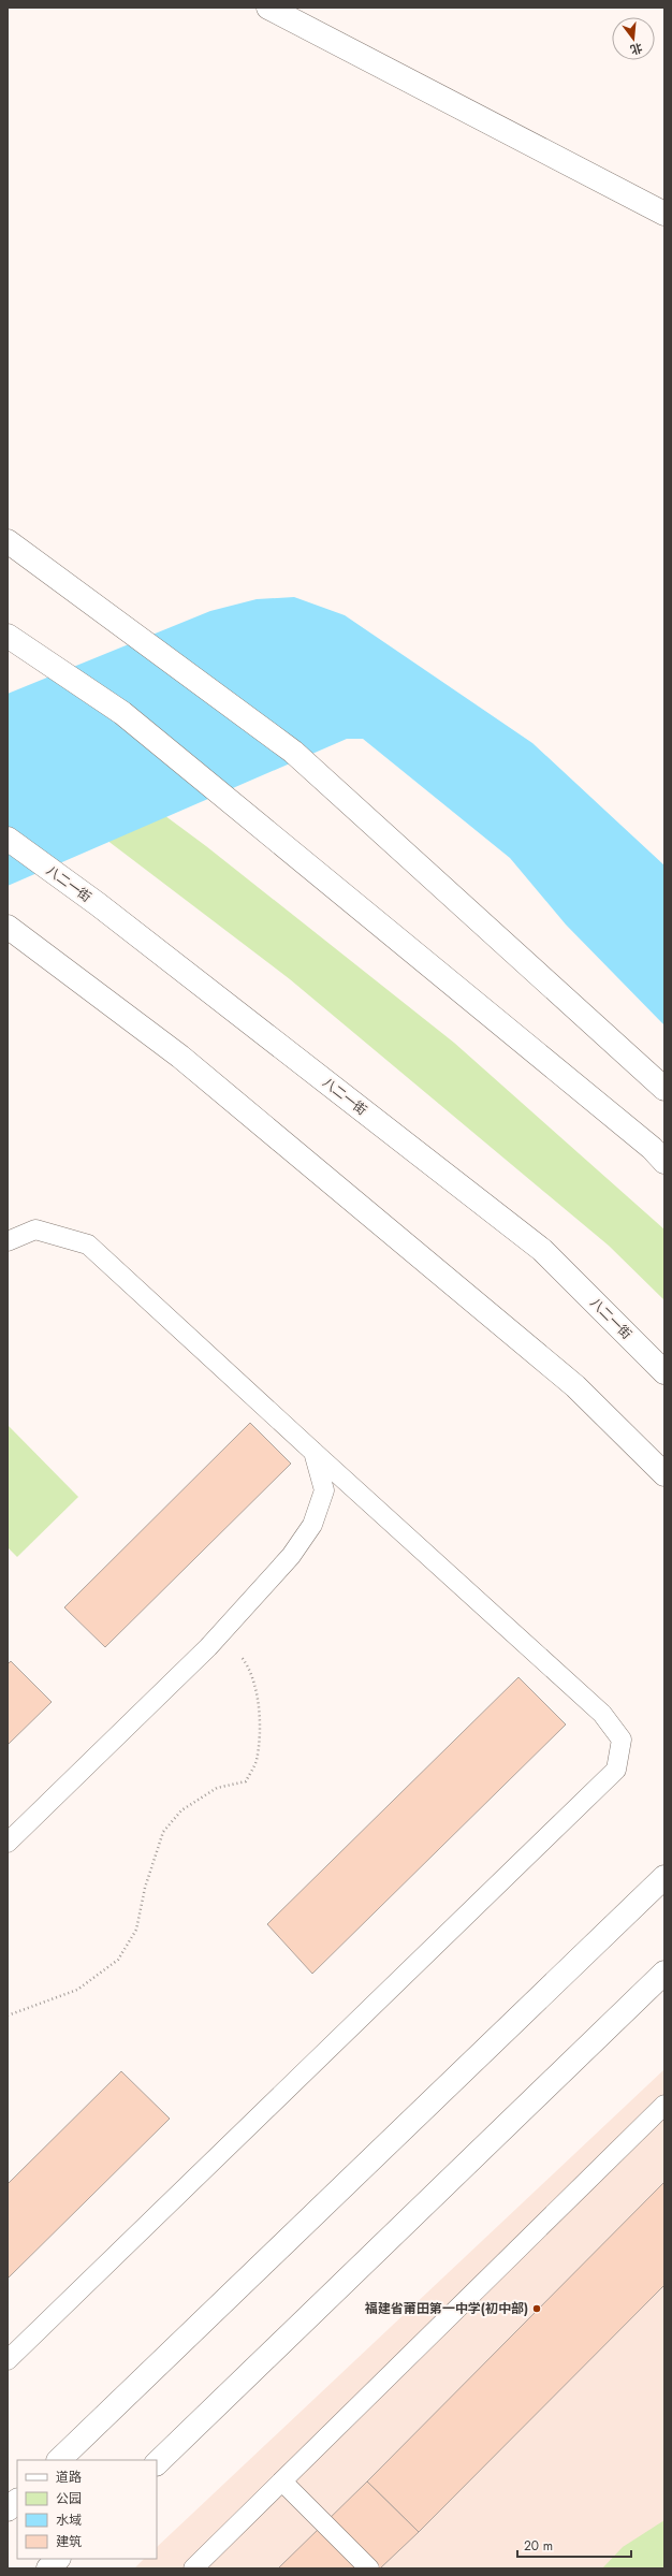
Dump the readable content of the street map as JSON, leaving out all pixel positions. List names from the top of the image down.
{
  "streets": {
    "street": ["八二一街"]
  },
  "places": ["福建省莆田第一中学(初中部)"],
  "legend": [
    "道路",
    "公园",
    "水域",
    "建筑"
  ],
  "scale_bar": "20 m",
  "north": "bottom"
}
